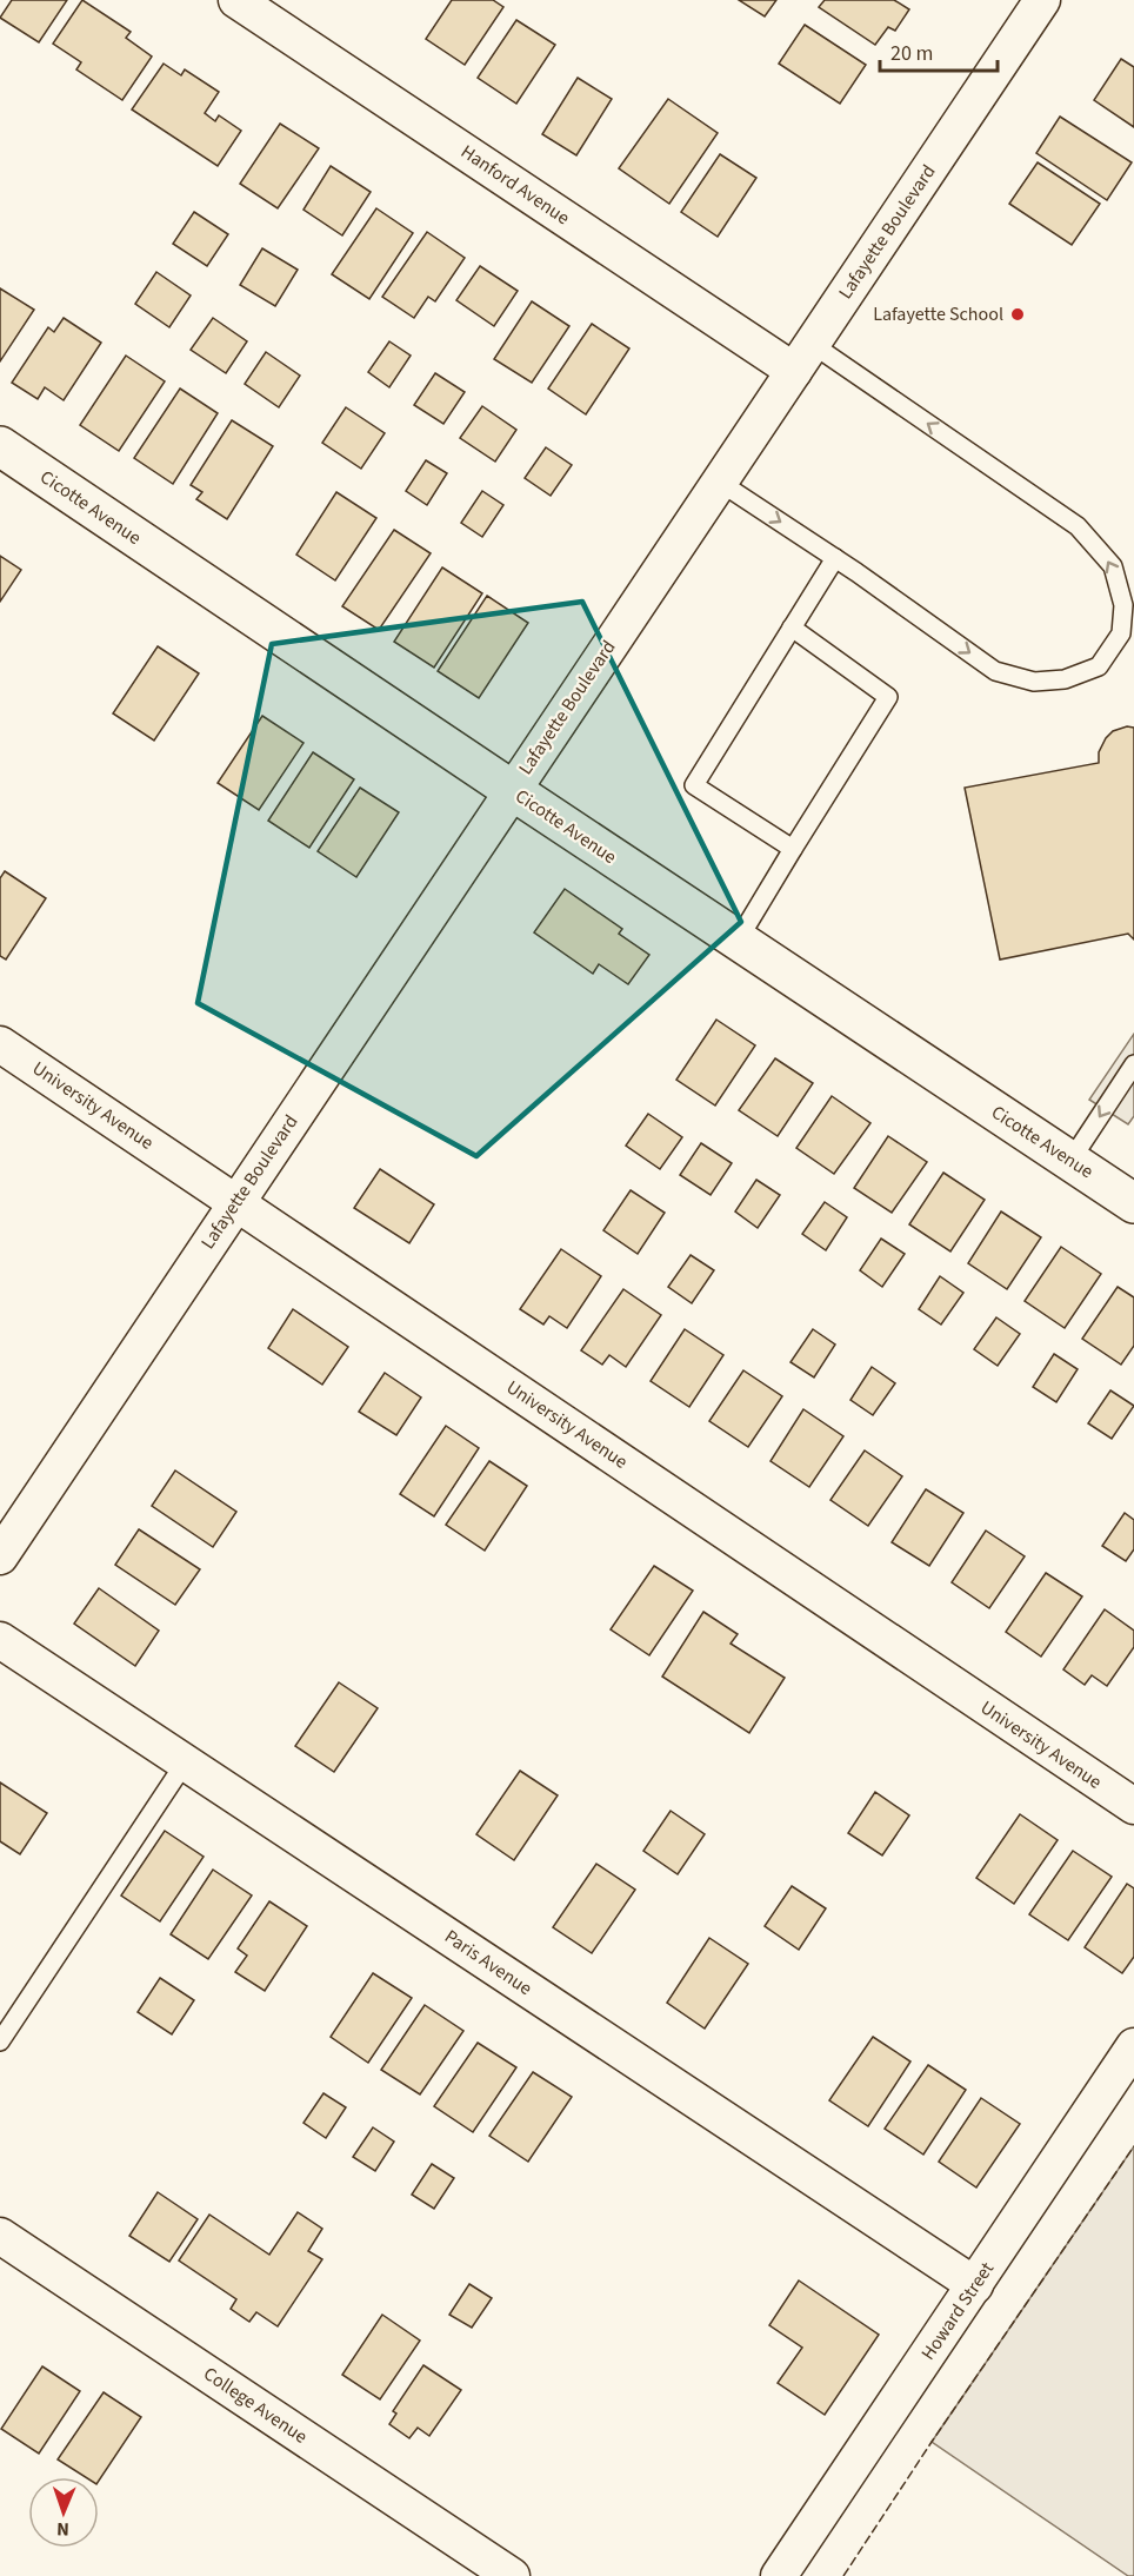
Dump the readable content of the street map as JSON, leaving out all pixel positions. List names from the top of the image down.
{
  "streets": {
    "street": [
      "Hanford Avenue",
      "Lafayette Boulevard",
      "Cicotte Avenue",
      "University Avenue",
      "Paris Avenue",
      "Howard Street",
      "College Avenue"
    ]
  },
  "crossings": [
    ["Hanford Avenue", "Lafayette Boulevard"],
    ["Lafayette Boulevard", "Cicotte Avenue"],
    ["Lafayette Boulevard", "University Avenue"],
    ["Paris Avenue", "Howard Street"]
  ],
  "places": ["Lafayette School"],
  "scale_bar": "20 m",
  "north": "bottom"
}
